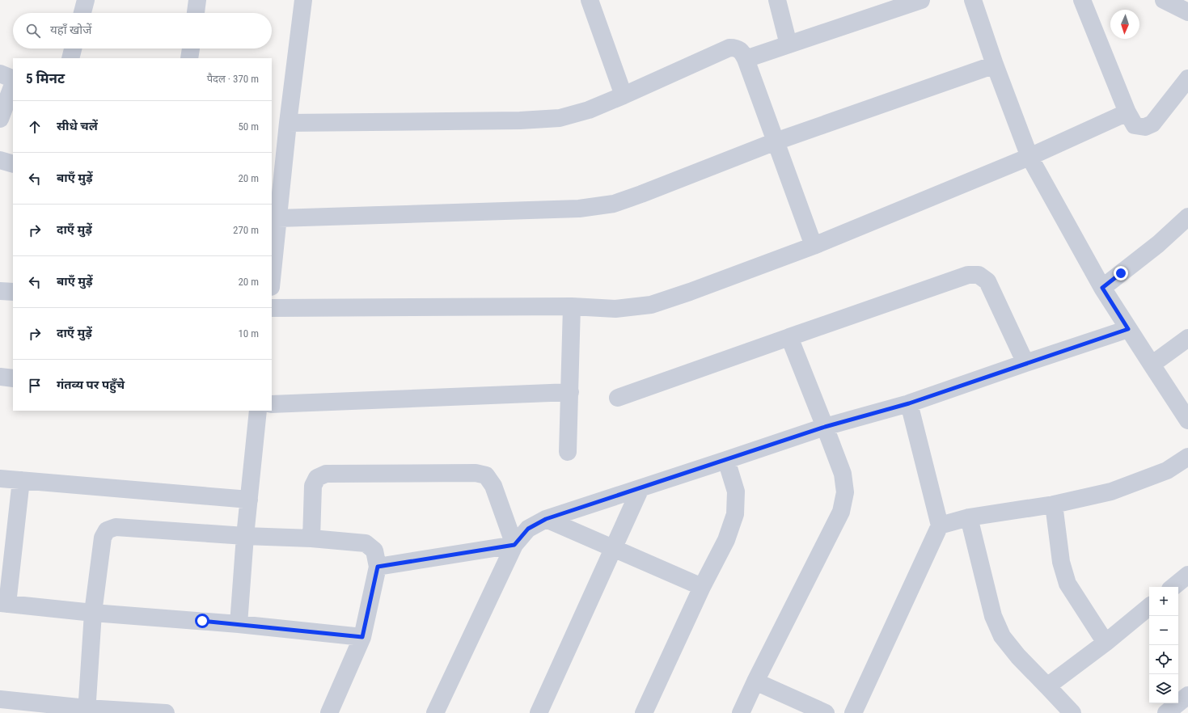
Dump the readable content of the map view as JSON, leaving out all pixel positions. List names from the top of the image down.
{
  "north": "bottom",
  "page": {
    "search": "यहाँ खोजें",
    "heading": ["5 मिनट", "पैदल · 370 m"],
    "list": [
      ["सीधे चलें", "50 m"],
      ["बाएँ मुड़ें", "20 m"],
      ["दाएँ मुड़ें", "270 m"],
      ["बाएँ मुड़ें", "20 m"],
      ["दाएँ मुड़ें", "10 m"],
      "गंतव्य पर पहुँचे"
    ],
    "map_buttons": ["+", "−"]
  }
}
